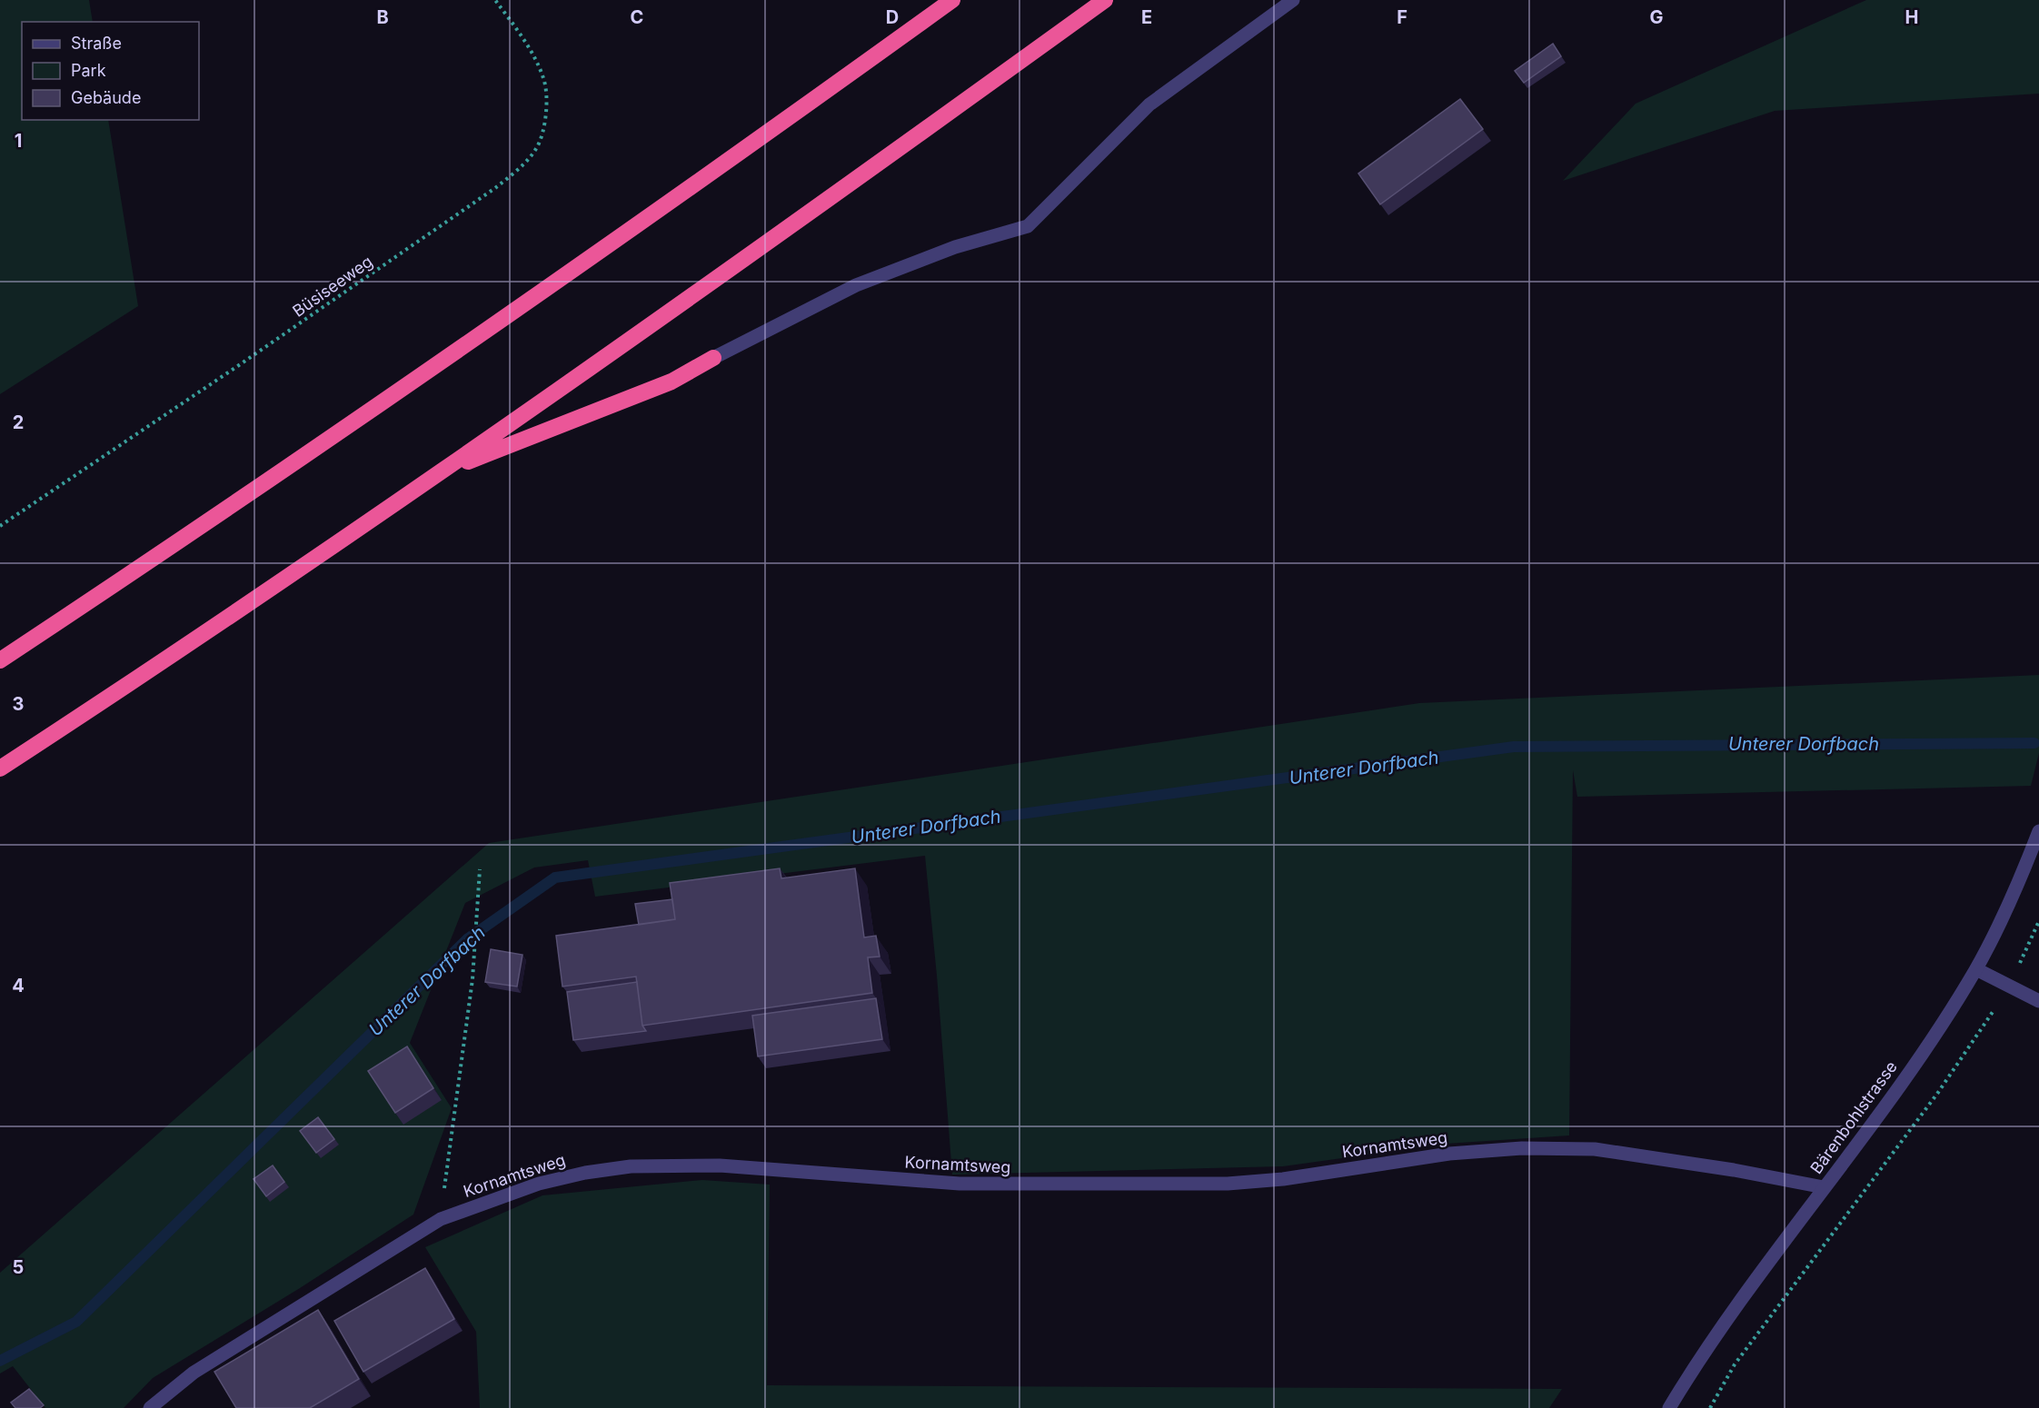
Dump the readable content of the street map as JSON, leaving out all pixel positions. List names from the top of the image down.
{
  "streets": {
    "street": ["Bärenbohlstrasse", "Kornamtsweg"],
    "path": ["Büsiseeweg"]
  },
  "crossings": [
    ["Bärenbohlstrasse", "Kornamtsweg"]
  ],
  "water": ["Unterer Dorfbach"],
  "legend": ["Straße", "Park", "Gebäude"],
  "grid": {
    "columns": [
      "B",
      "C",
      "D",
      "E",
      "F",
      "G",
      "H"
    ],
    "rows": [
      "1",
      "2",
      "3",
      "4",
      "5"
    ]
  }
}
